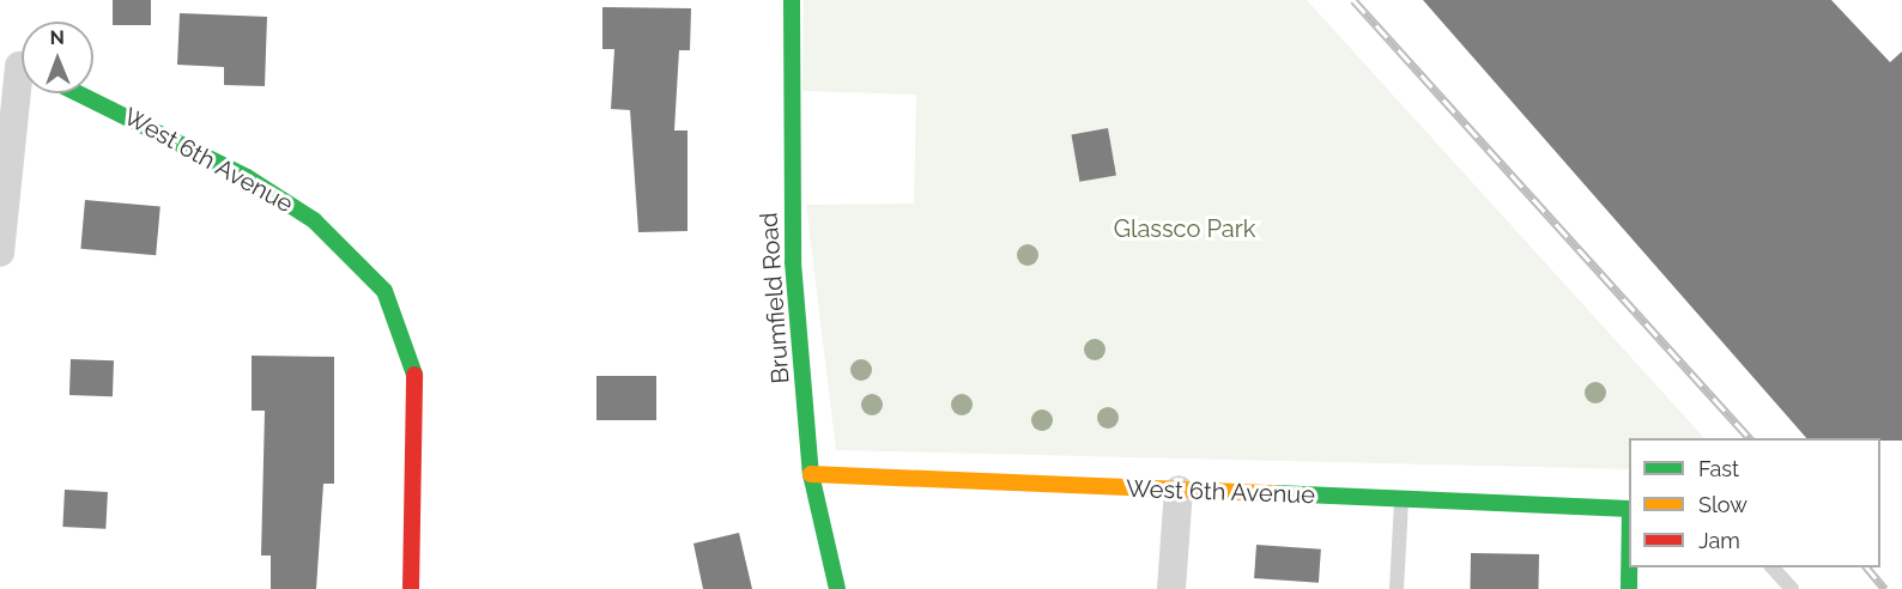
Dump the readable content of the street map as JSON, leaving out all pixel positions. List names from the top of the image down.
{
  "streets": {
    "street": ["West 6th Avenue", "Brumfield Road"]
  },
  "crossings": [
    ["West 6th Avenue", "Brumfield Road"]
  ],
  "parks": ["Glassco Park"],
  "legend": ["Fast", "Slow", "Jam"],
  "north": "top"
}
